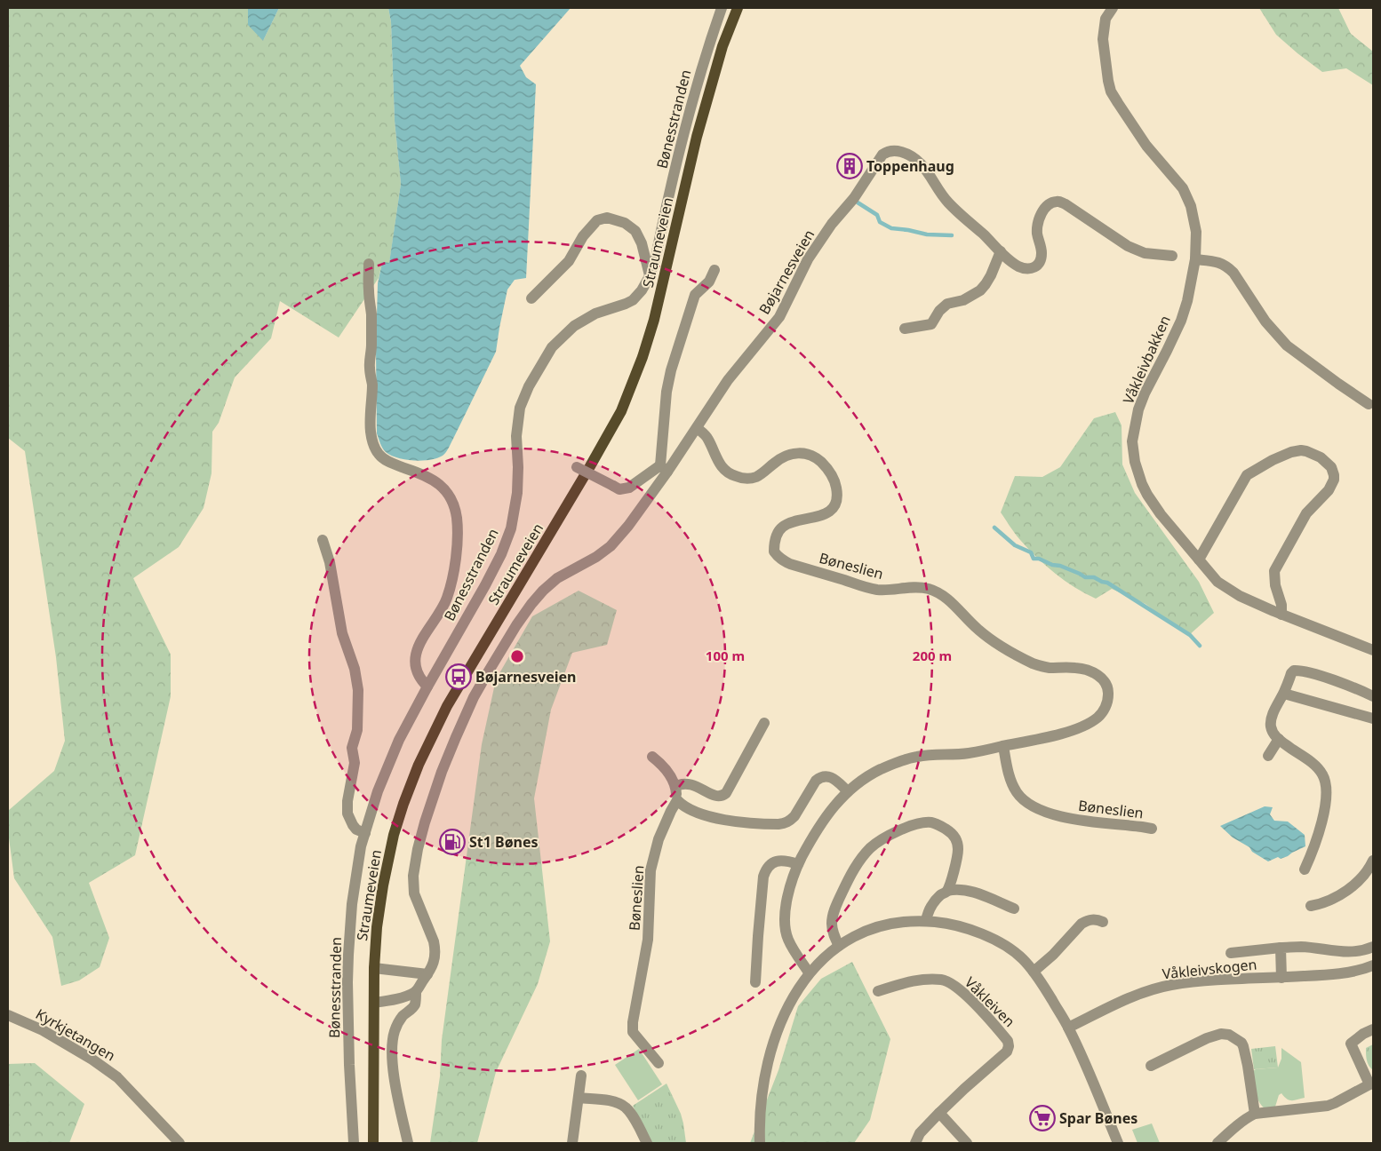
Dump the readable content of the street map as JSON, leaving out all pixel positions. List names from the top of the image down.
{
  "streets": {
    "main road": ["Straumeveien"],
    "street": [
      "Bønesstranden",
      "Bøjarnesveien",
      "Våkleivbakken",
      "Bøneslien",
      "Våkleivskogen",
      "Våkleiven",
      "Kyrkjetangen"
    ]
  },
  "crossings": [
    ["Bøjarnesveien", "Bøneslien"]
  ],
  "places": {
    "building": ["Toppenhaug"],
    "bus stop": ["Bøjarnesveien"],
    "fuel station": ["St1 Bønes"],
    "supermarket": ["Spar Bønes"]
  },
  "rings": ["100 m", "200 m"]
}
